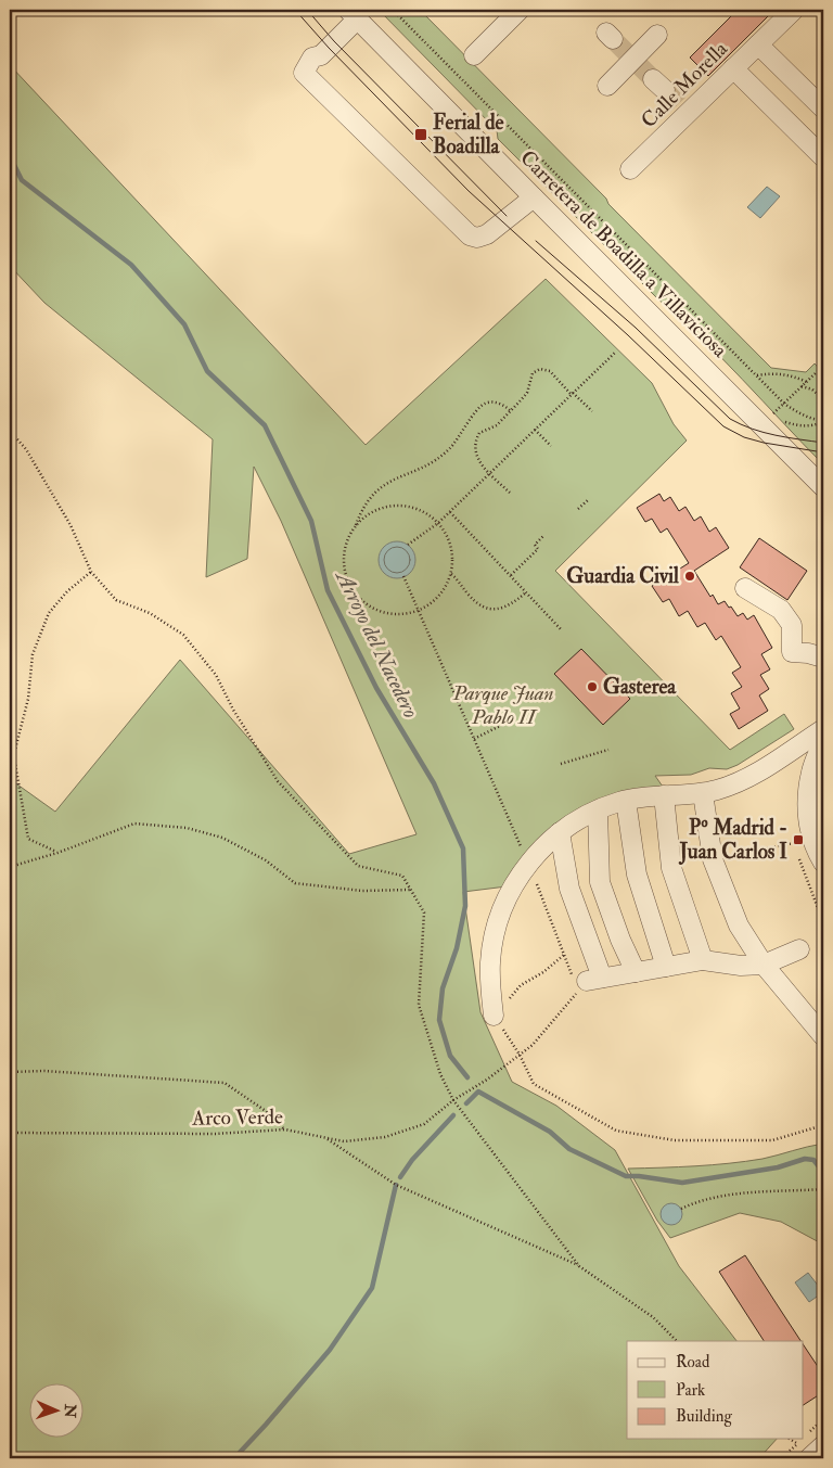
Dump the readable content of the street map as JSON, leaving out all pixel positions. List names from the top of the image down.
{
  "streets": {
    "street": ["Calle Morella", "Carretera de Boadilla a Villaviciosa"],
    "path": ["Arco Verde"]
  },
  "water": ["Arroyo del Nacedero"],
  "parks": ["Parque Juan Pablo II"],
  "places": {
    "transit": ["Ferial de Boadilla", "Pº Madrid - Juan Carlos I"],
    "other": ["Guardia Civil", "Gasterea"]
  },
  "legend": ["Road", "Park", "Building"],
  "north": "right"
}
